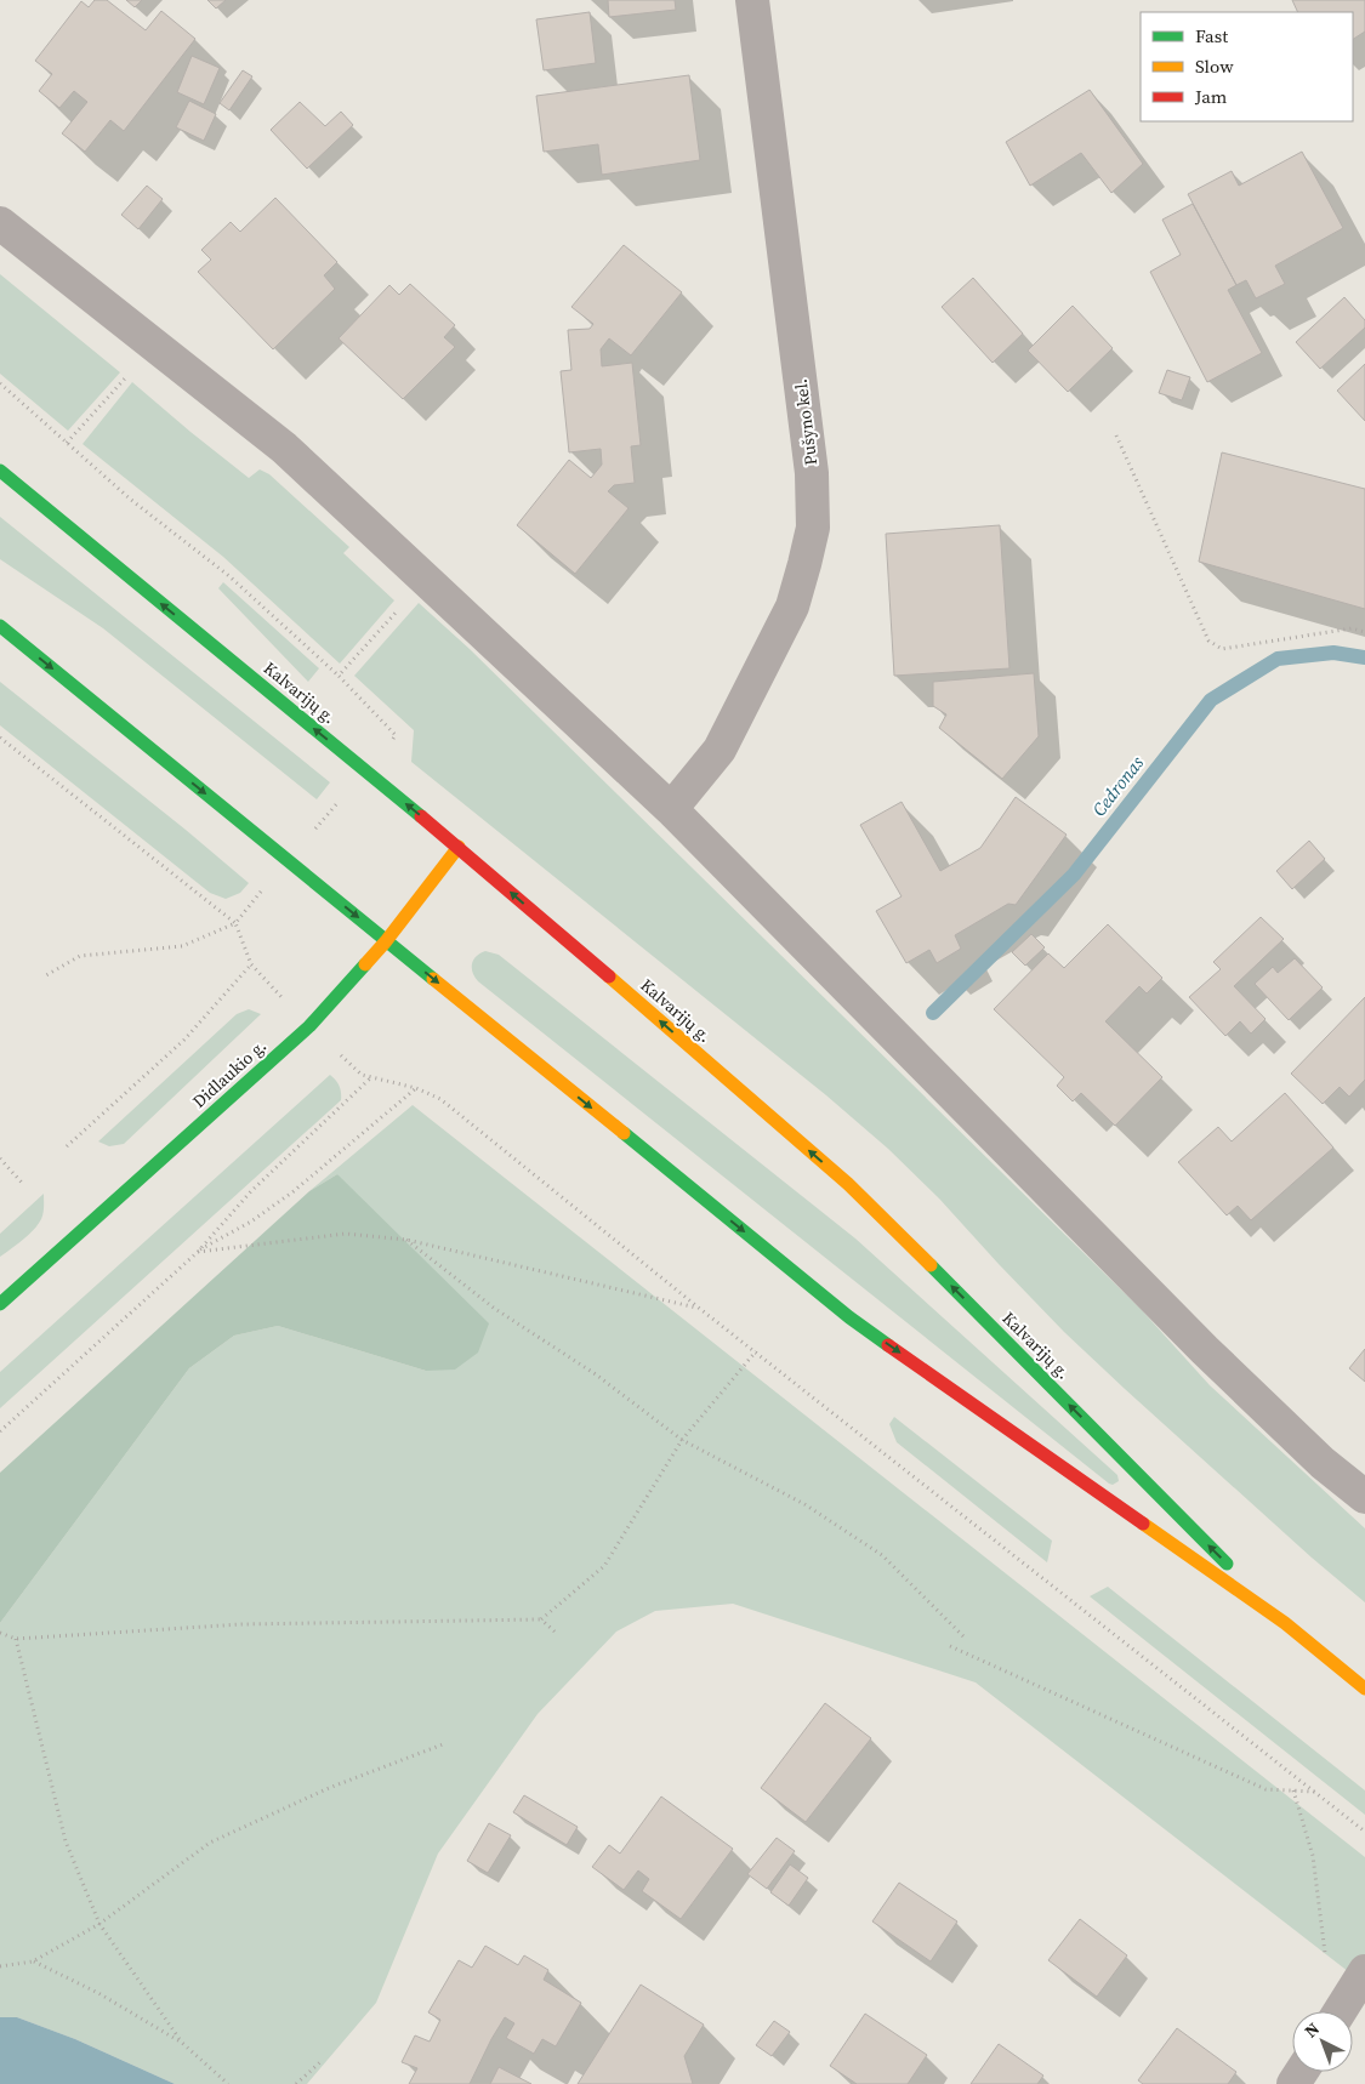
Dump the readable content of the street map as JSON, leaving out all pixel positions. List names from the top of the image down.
{
  "streets": {
    "main road": ["Kalvarijų g.", "Didlaukio g."],
    "street": ["Pušyno kel."]
  },
  "crossings": [
    ["Kalvarijų g.", "Didlaukio g."]
  ],
  "water": ["Cedronas"],
  "legend": ["Fast", "Slow", "Jam"],
  "north": "top left"
}
